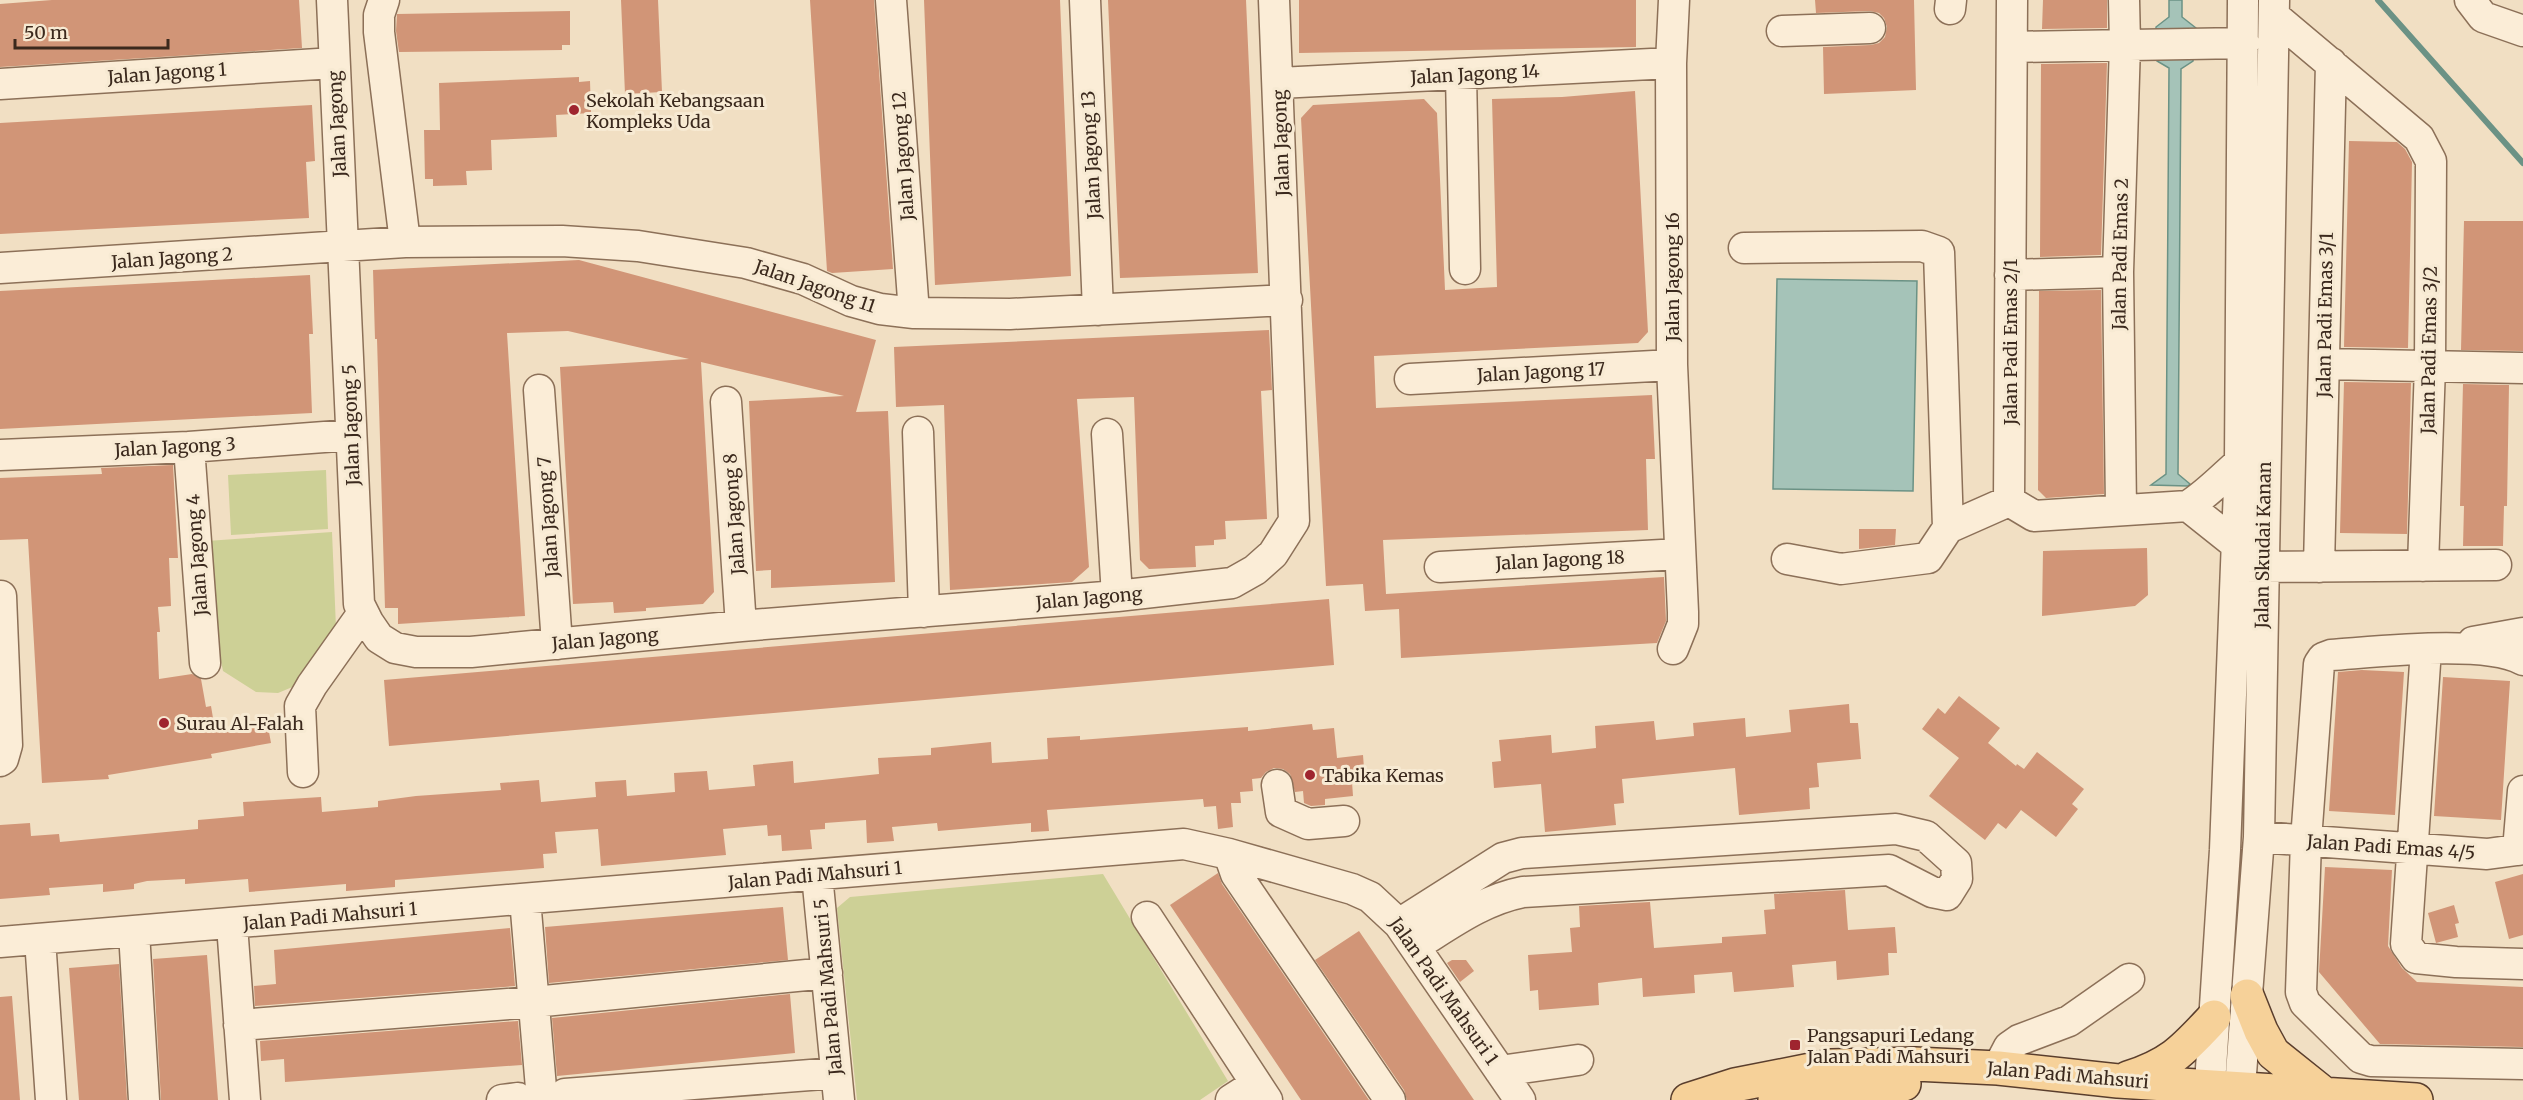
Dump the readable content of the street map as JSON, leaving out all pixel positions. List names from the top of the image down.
{
  "streets": {
    "main road": ["Jalan Padi Mahsuri"],
    "street": [
      "Jalan Jagong 1",
      "Jalan Jagong 14",
      "Jalan Jagong",
      "Jalan Jagong 13",
      "Jalan Jagong 12",
      "Jalan Padi Emas 2",
      "Jalan Jagong 2",
      "Jalan Jagong 16",
      "Jalan Jagong 11",
      "Jalan Padi Emas 3/1",
      "Jalan Padi Emas 2/1",
      "Jalan Padi Emas 3/2",
      "Jalan Jagong 17",
      "Jalan Jagong 5",
      "Jalan Jagong 3",
      "Jalan Jagong 8",
      "Jalan Jagong 7",
      "Jalan Skudai Kanan",
      "Jalan Jagong 4",
      "Jalan Jagong 18",
      "Jalan Padi Emas 4/5",
      "Jalan Padi Mahsuri 1",
      "Jalan Padi Mahsuri 5"
    ]
  },
  "crossings": [
    ["Jalan Jagong 1", "Jalan Jagong"],
    ["Jalan Jagong 14", "Jalan Jagong"],
    ["Jalan Jagong 14", "Jalan Jagong 16"],
    ["Jalan Jagong", "Jalan Jagong 2"],
    ["Jalan Jagong", "Jalan Jagong 11"],
    ["Jalan Jagong", "Jalan Jagong 5"],
    ["Jalan Jagong", "Jalan Jagong 8"],
    ["Jalan Jagong", "Jalan Jagong 7"],
    ["Jalan Jagong 13", "Jalan Jagong 11"],
    ["Jalan Jagong 12", "Jalan Jagong 11"],
    ["Jalan Jagong 2", "Jalan Jagong 11"],
    ["Jalan Jagong 2", "Jalan Jagong 5"],
    ["Jalan Jagong 16", "Jalan Jagong 17"],
    ["Jalan Jagong 16", "Jalan Jagong 18"],
    ["Jalan Jagong 11", "Jalan Jagong 5"],
    ["Jalan Padi Emas 3/1", "Jalan Padi Emas 3/2"],
    ["Jalan Jagong 5", "Jalan Jagong 3"],
    ["Jalan Jagong 3", "Jalan Jagong 4"],
    ["Jalan Skudai Kanan", "Jalan Padi Emas 4/5"],
    ["Jalan Skudai Kanan", "Jalan Padi Mahsuri"],
    ["Jalan Padi Mahsuri 1", "Jalan Padi Mahsuri 5"]
  ],
  "places": {
    "other": ["Sekolah Kebangsaan Kompleks Uda", "Surau Al-Falah", "Tabika Kemas"],
    "transit": ["Pangsapuri Ledang Jalan Padi Mahsuri"]
  },
  "scale_bar": "50 m"
}
